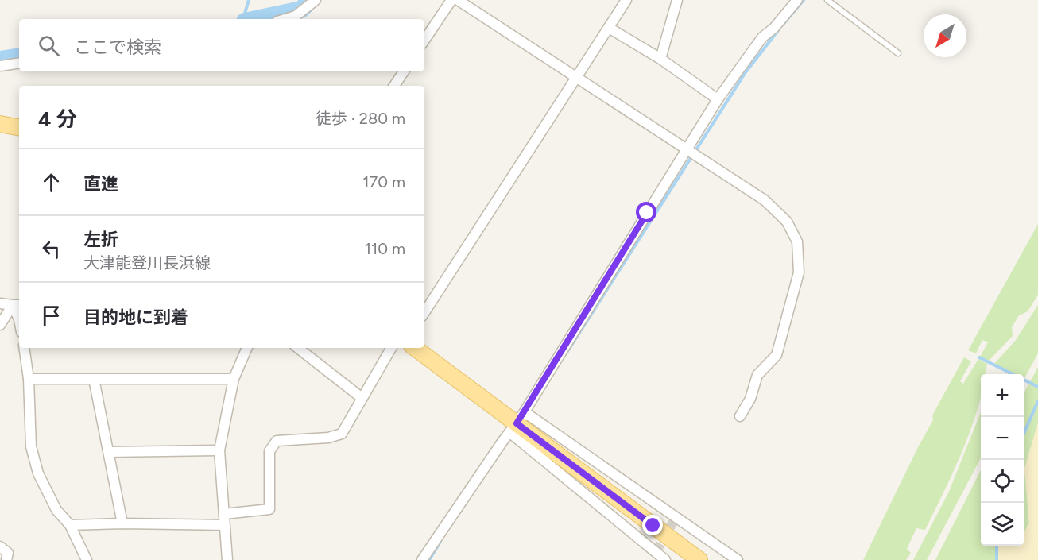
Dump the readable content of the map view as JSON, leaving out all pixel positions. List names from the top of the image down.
{
  "north": "bottom left",
  "page": {
    "search": "ここで検索",
    "heading": ["4 分", "徒歩 · 280 m"],
    "list": [
      ["直進", "170 m"],
      ["左折", "大津能登川長浜線", "110 m"],
      "目的地に到着"
    ],
    "map_buttons": ["+", "−"]
  }
}
